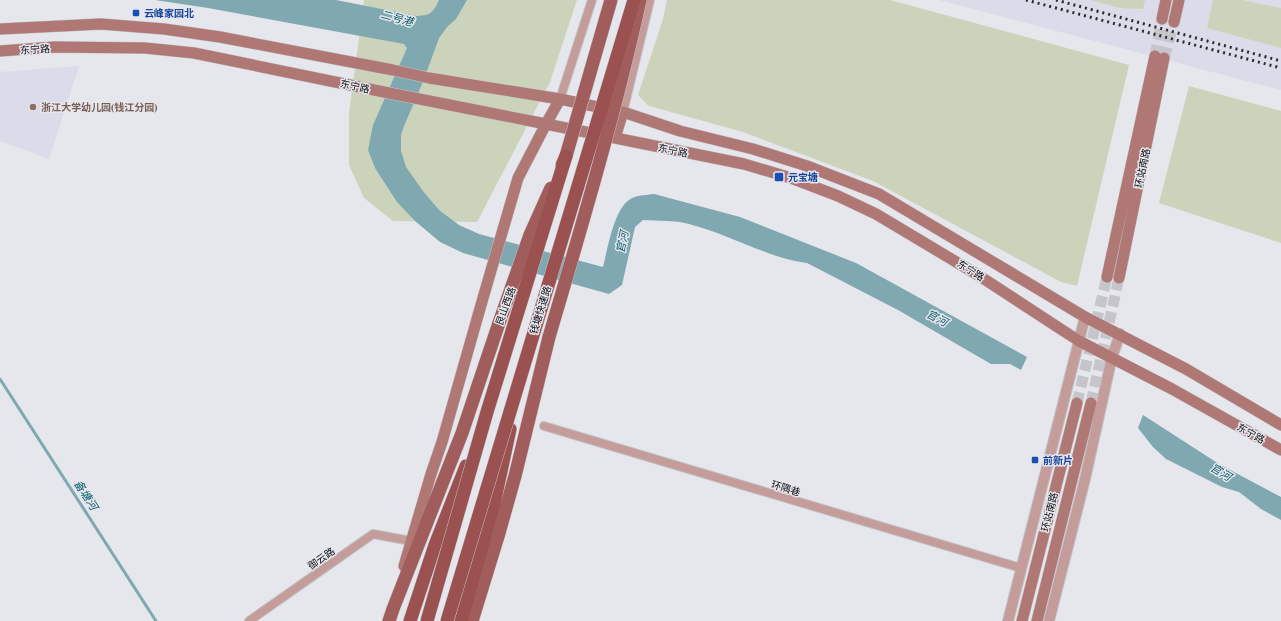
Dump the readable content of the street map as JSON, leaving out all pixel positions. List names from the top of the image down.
{
  "streets": {
    "highway": ["钱塘快速路"],
    "main road": ["东宁路", "环站南路", "艮山西路"],
    "street": ["环隅巷", "御云路"]
  },
  "crossings": [
    ["东宁路", "艮山西路"],
    ["艮山西路", "钱塘快速路"],
    ["艮山西路", "御云路"]
  ],
  "water": ["二号港", "官河", "备塘河"],
  "places": {
    "transit": ["云峰家园北", "元宝塘", "前新片"],
    "other": ["浙江大学幼儿园(钱江分园)"]
  }
}
